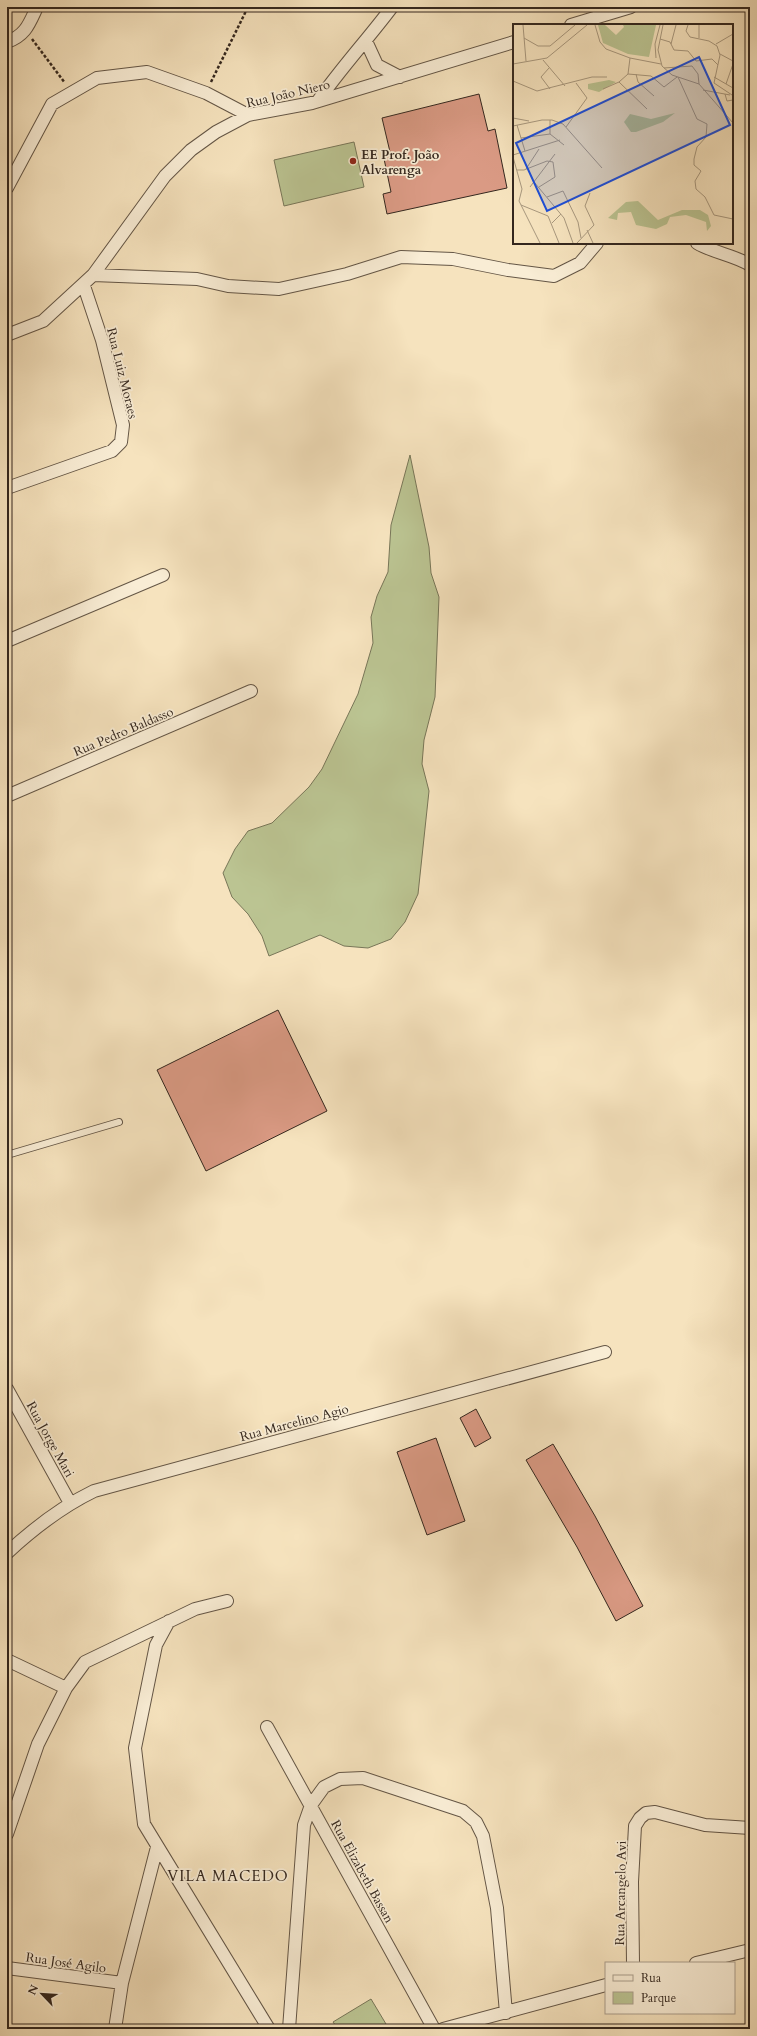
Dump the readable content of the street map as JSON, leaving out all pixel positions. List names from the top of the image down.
{
  "streets": {
    "street": [
      "Rua João Niero",
      "Rua Luiz Moraes",
      "Rua Pedro Baldasso",
      "Rua Marcelino Agio",
      "Rua Jorge Mari",
      "Rua Elizabeth Bassan",
      "Rua Arcangelo Avi",
      "Rua José Agilo"
    ]
  },
  "crossings": [
    ["Rua João Niero", "Rua Luiz Moraes"],
    ["Rua Marcelino Agio", "Rua Jorge Mari"]
  ],
  "districts": ["VILA MACEDO"],
  "places": ["EE Prof. João Alvarenga"],
  "legend": ["Rua", "Parque"],
  "north": "top left"
}
